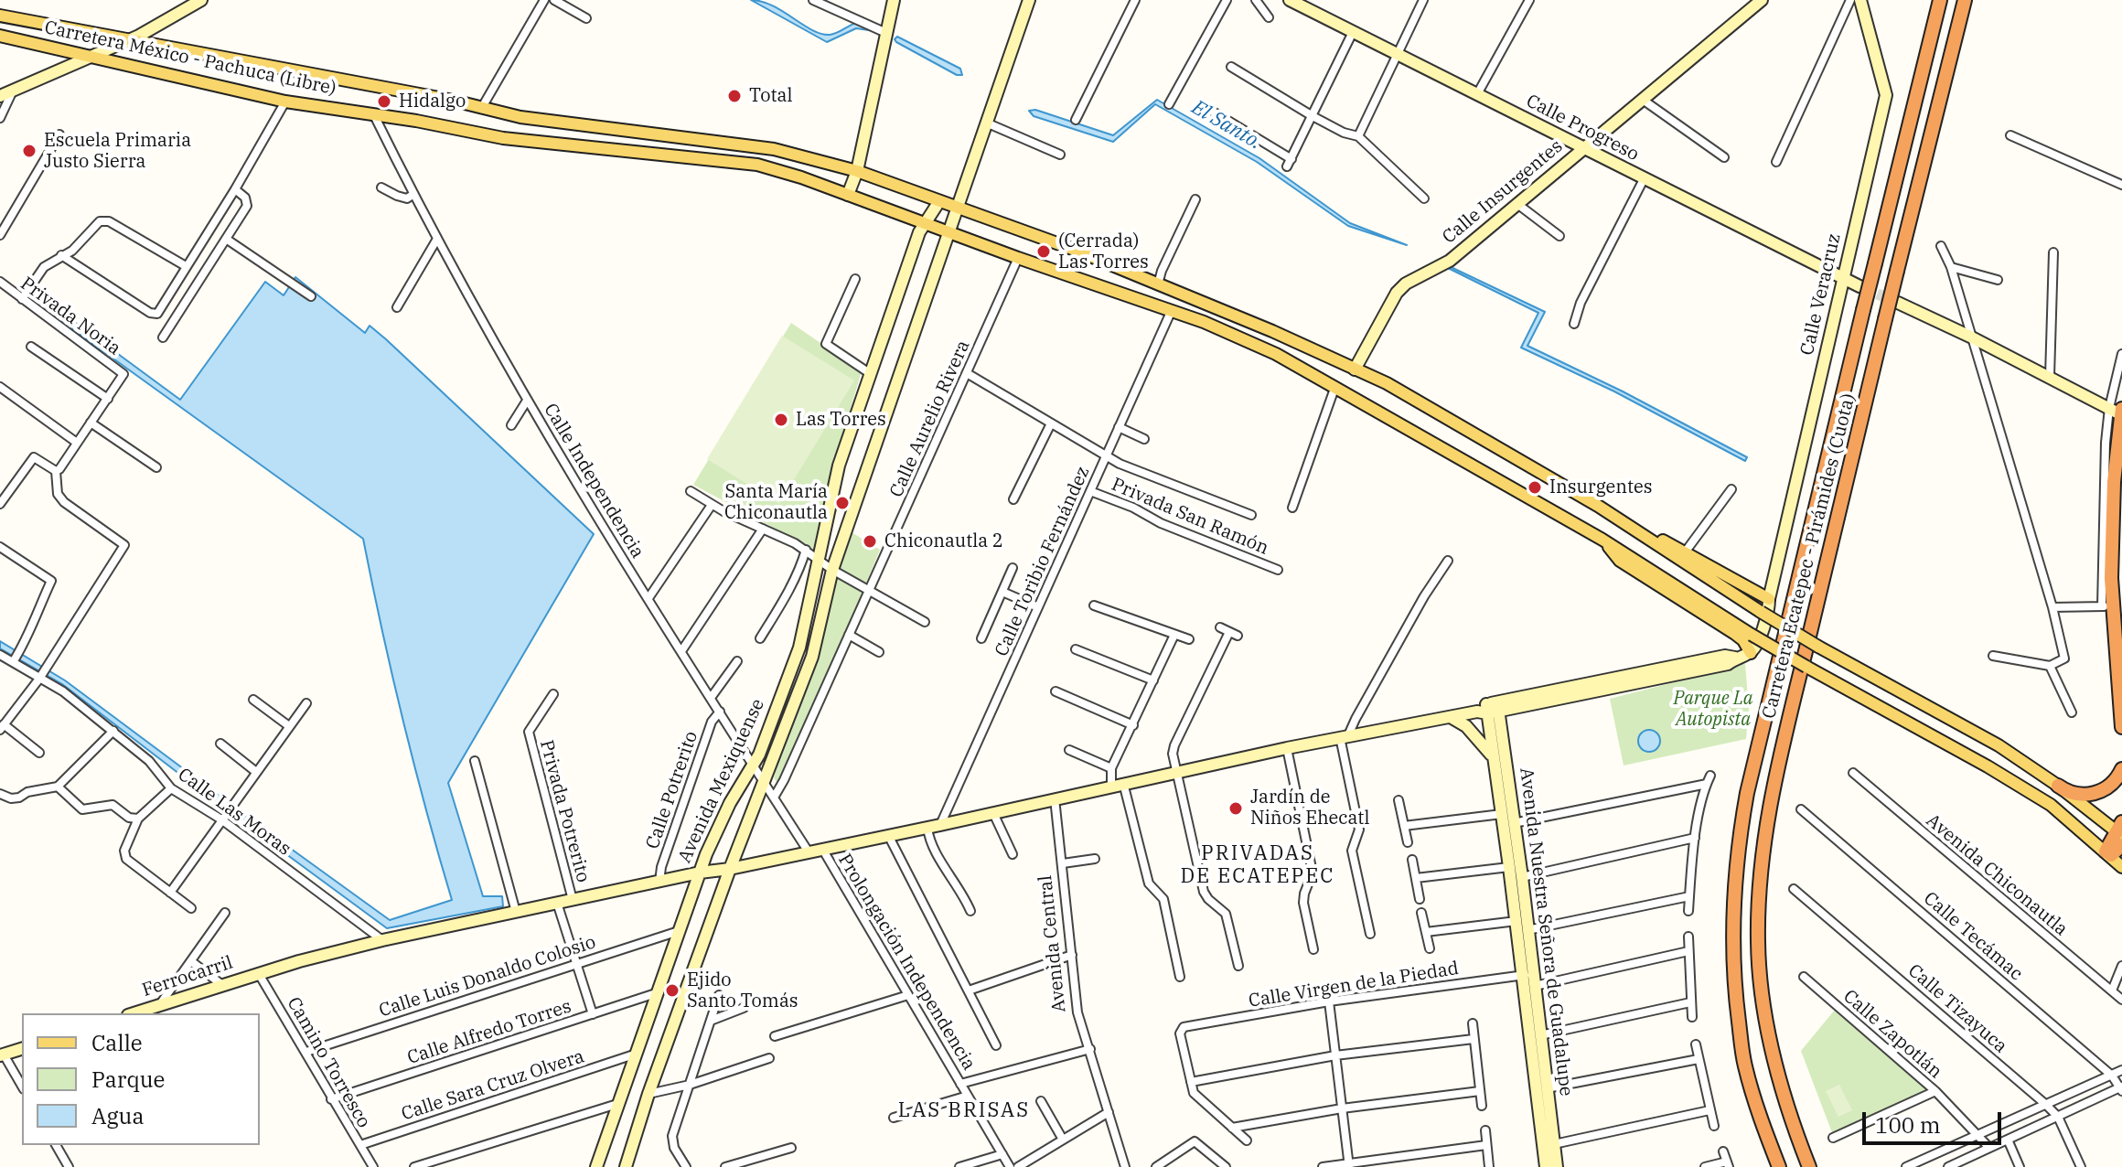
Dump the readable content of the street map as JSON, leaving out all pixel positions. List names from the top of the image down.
{
  "streets": {
    "highway": ["Carretera Ecatepec - Pirámides (Cuota)"],
    "main road": [
      "Carretera México - Pachuca (Libre)",
      "Calle Progreso",
      "Calle Insurgentes",
      "Calle Veracruz",
      "Avenida Mexiquense",
      "Avenida Nuestra Señora de Guadalupe",
      "Ferrocarril"
    ],
    "street": [
      "Privada Noria",
      "Calle Aurelio Rivera",
      "Calle Independencia",
      "Privada San Ramón",
      "Calle Toribio Fernández",
      "Calle Potrerito",
      "Privada Potrerito",
      "Calle Las Moras",
      "Avenida Chiconautla",
      "Calle Tecámac",
      "Avenida Central",
      "Prolongación Independencia",
      "Calle Luis Donaldo Colosio",
      "Calle Virgen de la Piedad",
      "Calle Tizayuca",
      "Calle Alfredo Torres",
      "Calle Zapotlán",
      "Camino Torresco",
      "Calle Sara Cruz Olvera"
    ]
  },
  "crossings": [
    ["Carretera México - Pachuca (Libre)", "Calle Insurgentes"],
    ["Carretera México - Pachuca (Libre)", "Calle Aurelio Rivera"],
    ["Carretera México - Pachuca (Libre)", "Calle Independencia"],
    ["Carretera México - Pachuca (Libre)", "Calle Toribio Fernández"],
    ["Carretera México - Pachuca (Libre)", "Avenida Mexiquense"],
    ["Calle Progreso", "Calle Insurgentes"],
    ["Calle Progreso", "Calle Veracruz"],
    ["Calle Veracruz", "Ferrocarril"],
    ["Calle Aurelio Rivera", "Calle Independencia"],
    ["Calle Independencia", "Avenida Mexiquense"],
    ["Calle Independencia", "Calle Potrerito"],
    ["Calle Independencia", "Ferrocarril"],
    ["Privada San Ramón", "Calle Toribio Fernández"],
    ["Calle Toribio Fernández", "Ferrocarril"],
    ["Avenida Mexiquense", "Ferrocarril"],
    ["Avenida Mexiquense", "Calle Luis Donaldo Colosio"],
    ["Avenida Mexiquense", "Calle Alfredo Torres"],
    ["Avenida Mexiquense", "Calle Sara Cruz Olvera"],
    ["Calle Potrerito", "Ferrocarril"],
    ["Privada Potrerito", "Ferrocarril"],
    ["Calle Las Moras", "Ferrocarril"],
    ["Avenida Nuestra Señora de Guadalupe", "Ferrocarril"],
    ["Avenida Nuestra Señora de Guadalupe", "Calle Virgen de la Piedad"],
    ["Avenida Central", "Ferrocarril"],
    ["Prolongación Independencia", "Ferrocarril"],
    ["Ferrocarril", "Camino Torresco"],
    ["Calle Luis Donaldo Colosio", "Camino Torresco"],
    ["Calle Alfredo Torres", "Camino Torresco"],
    ["Camino Torresco", "Calle Sara Cruz Olvera"]
  ],
  "districts": ["PRIVADAS DE ECATEPEC", "LAS BRISAS"],
  "water": ["El Santo."],
  "parks": ["Parque La Autopista"],
  "places": [
    "Total",
    "Hidalgo",
    "Escuela Primaria Justo Sierra",
    "(Cerrada) Las Torres",
    "Las Torres",
    "Insurgentes",
    "Santa María Chiconautla",
    "Chiconautla 2",
    "Jardín de Niños Ehecatl",
    "Ejido Santo Tomás"
  ],
  "legend": ["Calle", "Parque", "Agua"],
  "scale_bar": "100 m"
}
